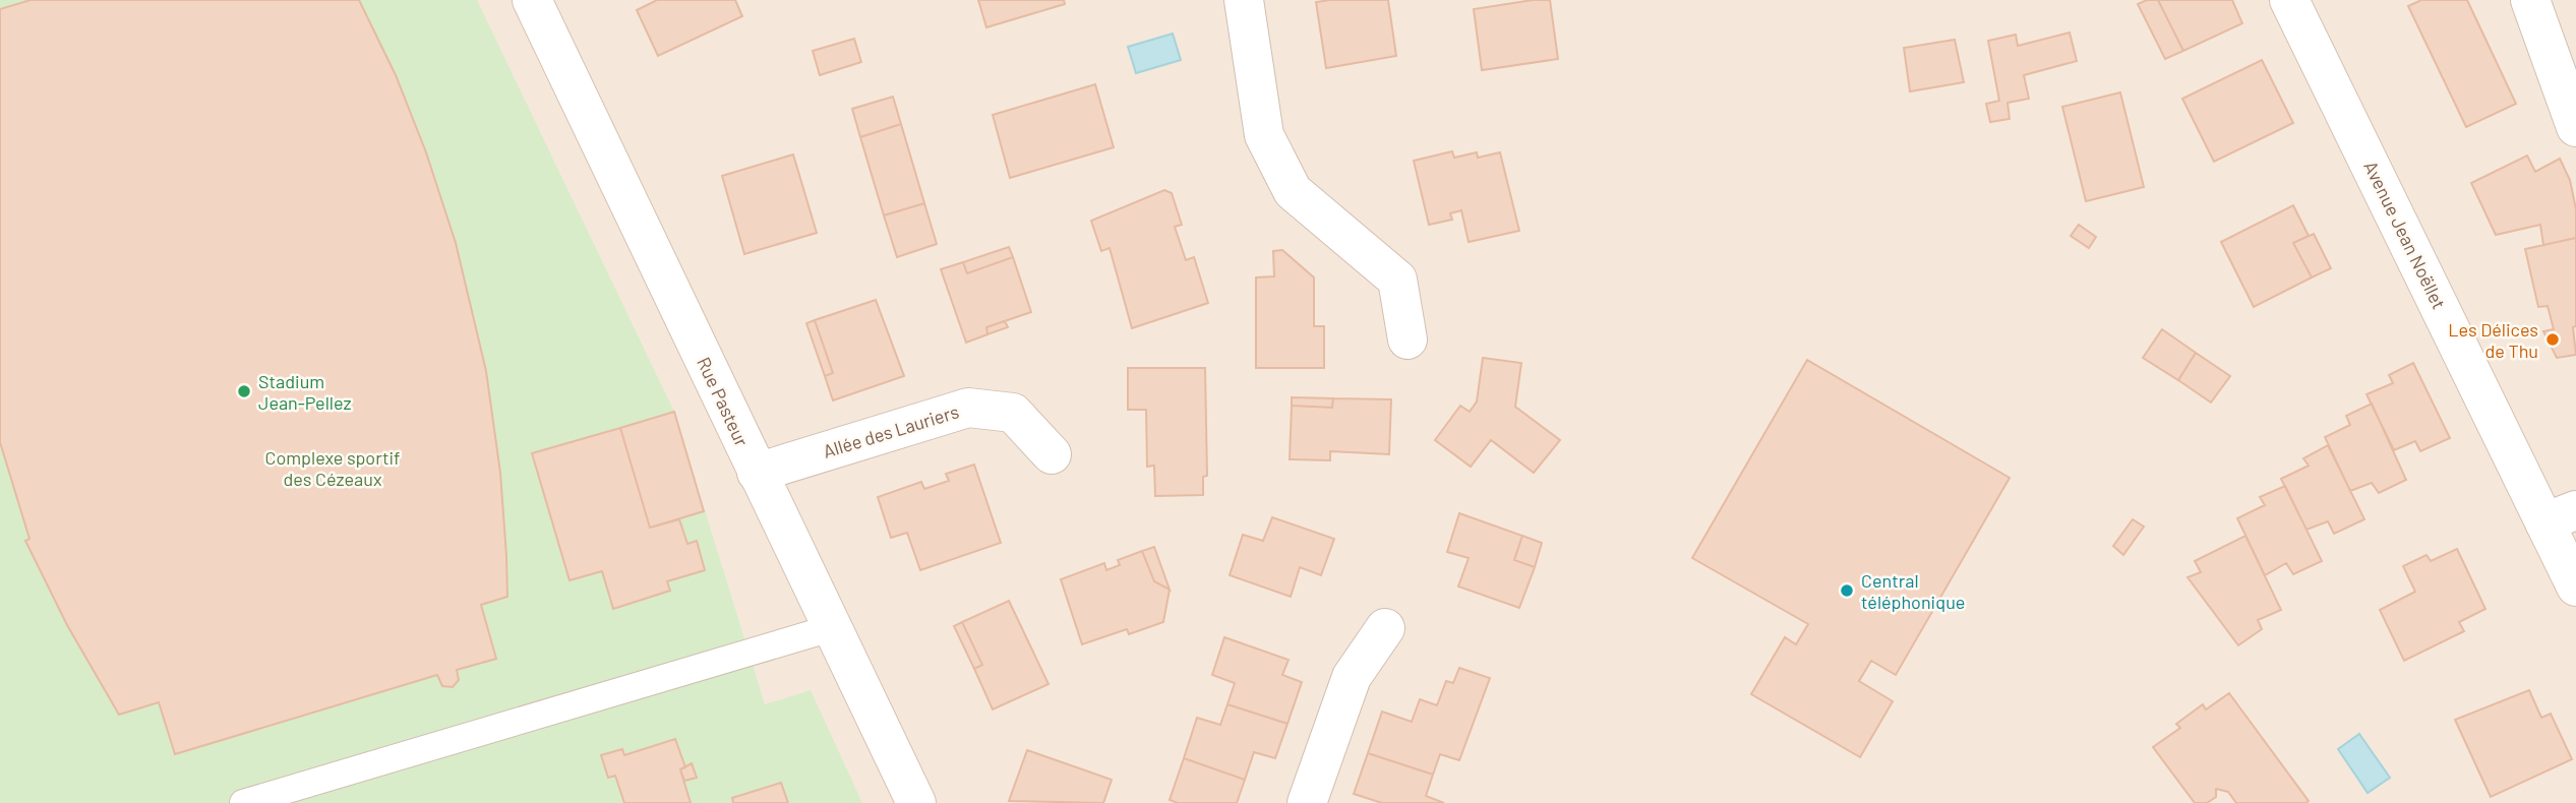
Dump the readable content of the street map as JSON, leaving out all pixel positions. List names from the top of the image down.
{
  "streets": {
    "main road": ["Avenue Jean Noëllet", "Rue Pasteur", "Allée des Lauriers"]
  },
  "crossings": [
    ["Rue Pasteur", "Allée des Lauriers"]
  ],
  "parks": ["Complexe sportif des Cézeaux"],
  "places": ["Les Délices de Thu", "Stadium Jean-Pellez", "Central téléphonique"]
}
